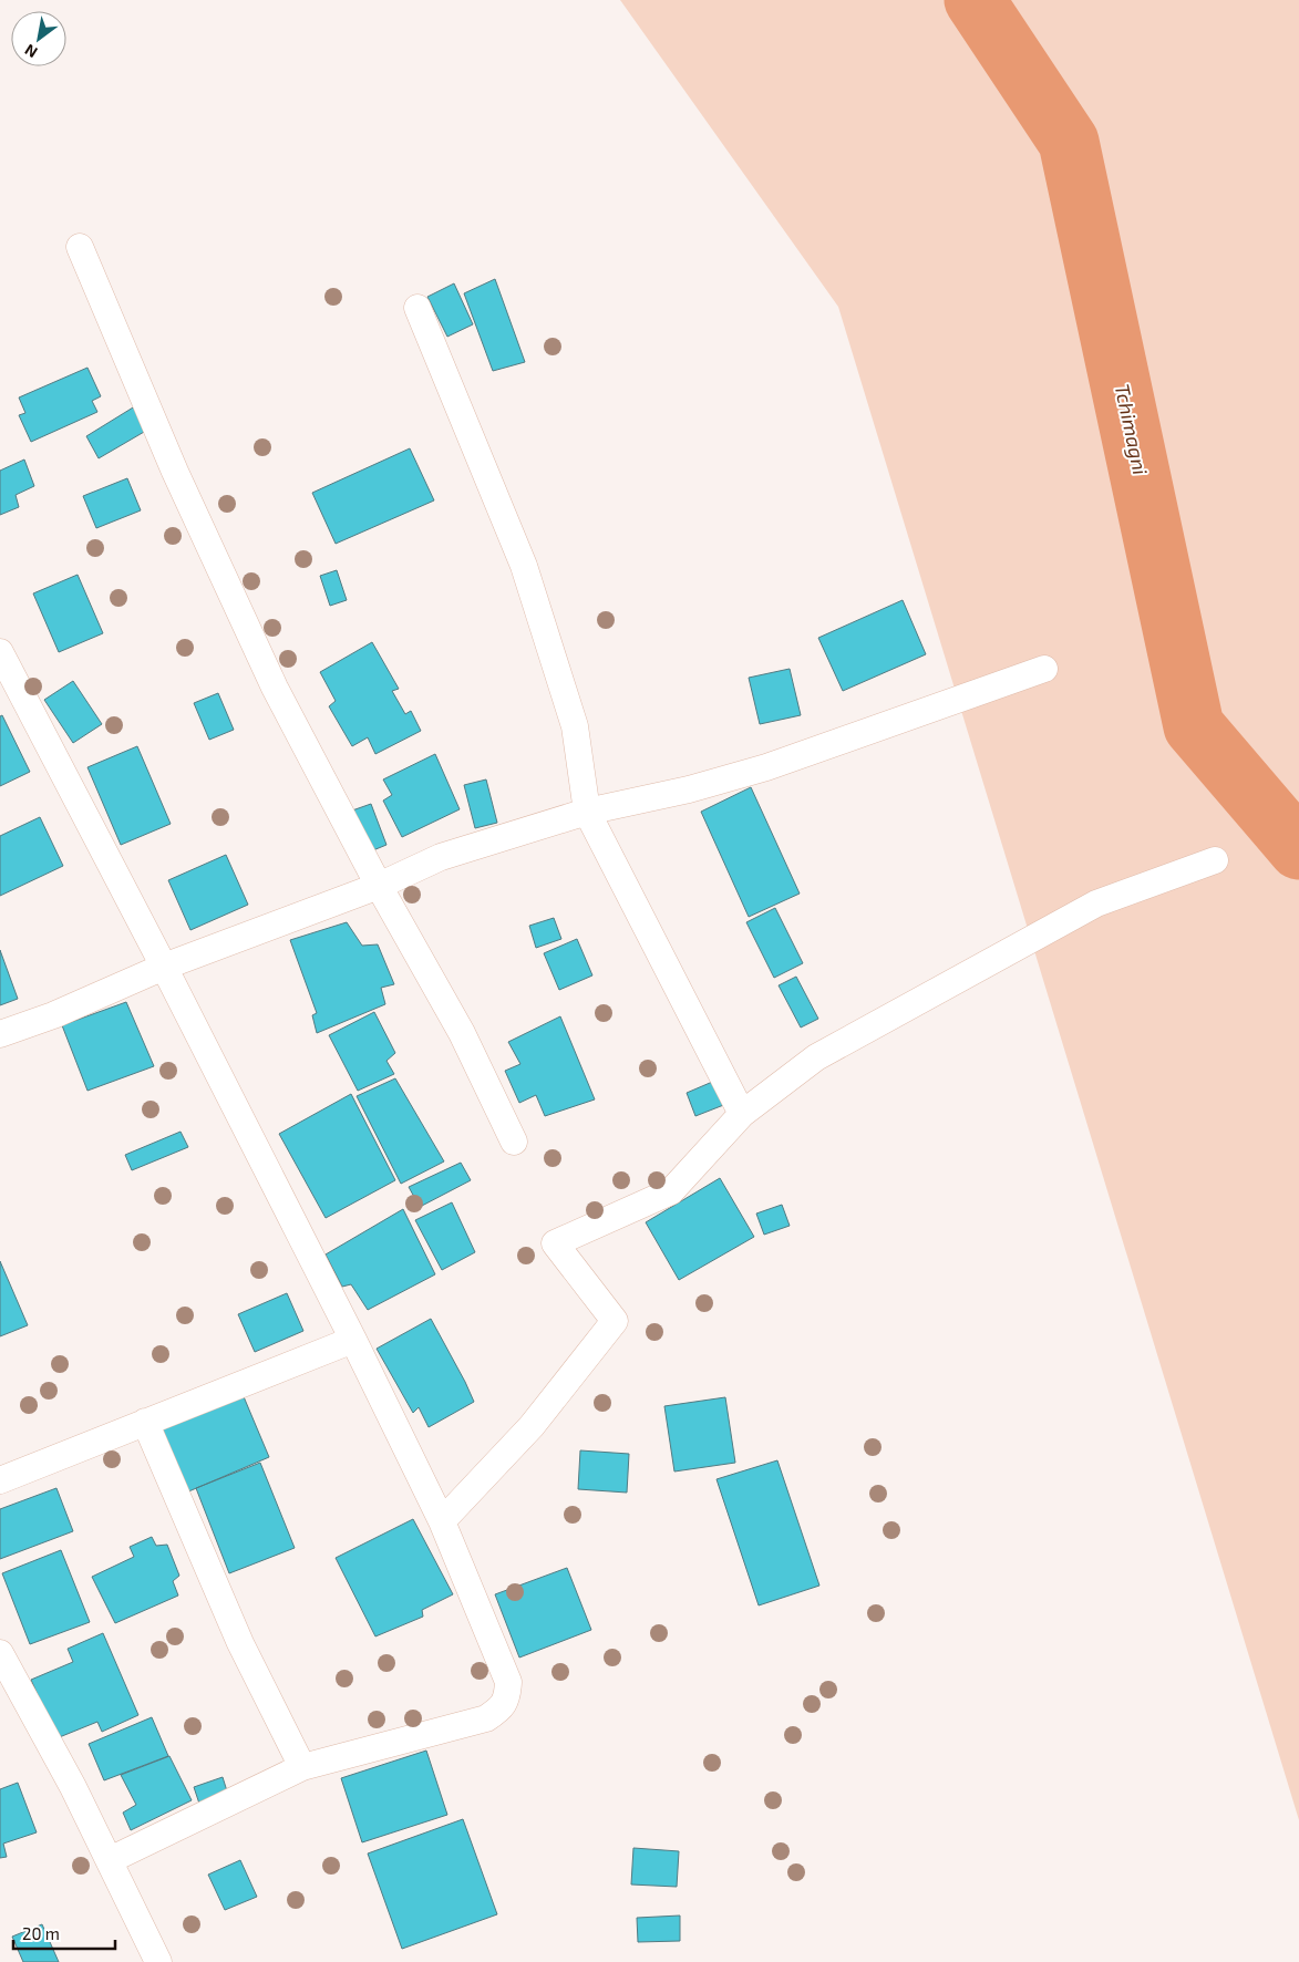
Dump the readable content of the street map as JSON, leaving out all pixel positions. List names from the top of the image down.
{
  "water": ["Tchimagni"],
  "scale_bar": "20 m",
  "north": "bottom left"
}
